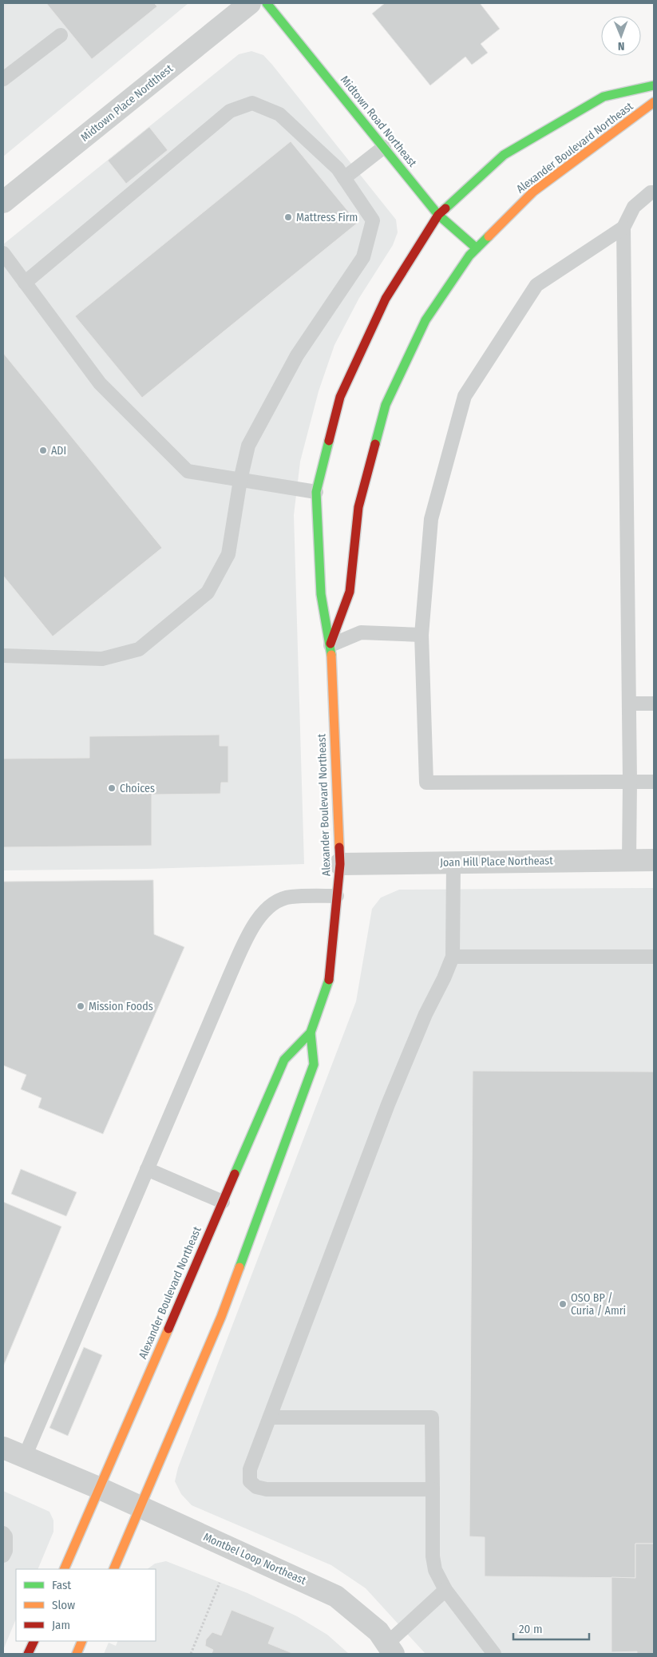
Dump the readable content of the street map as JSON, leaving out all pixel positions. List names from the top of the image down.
{
  "streets": {
    "street": [
      "Midtown Place Nordthest",
      "Midtown Road Northeast",
      "Alexander Boulevard Northeast",
      "Joan Hill Place Northeast",
      "Montbel Loop Northeast"
    ]
  },
  "crossings": [
    ["Midtown Road Northeast", "Alexander Boulevard Northeast"],
    ["Alexander Boulevard Northeast", "Joan Hill Place Northeast"],
    ["Alexander Boulevard Northeast", "Montbel Loop Northeast"]
  ],
  "places": [
    "Mattress Firm",
    "ADI",
    "Choices",
    "Mission Foods",
    "OSO BP / Curia / Amri"
  ],
  "legend": ["Fast", "Slow", "Jam"],
  "scale_bar": "20 m",
  "north": "bottom"
}
